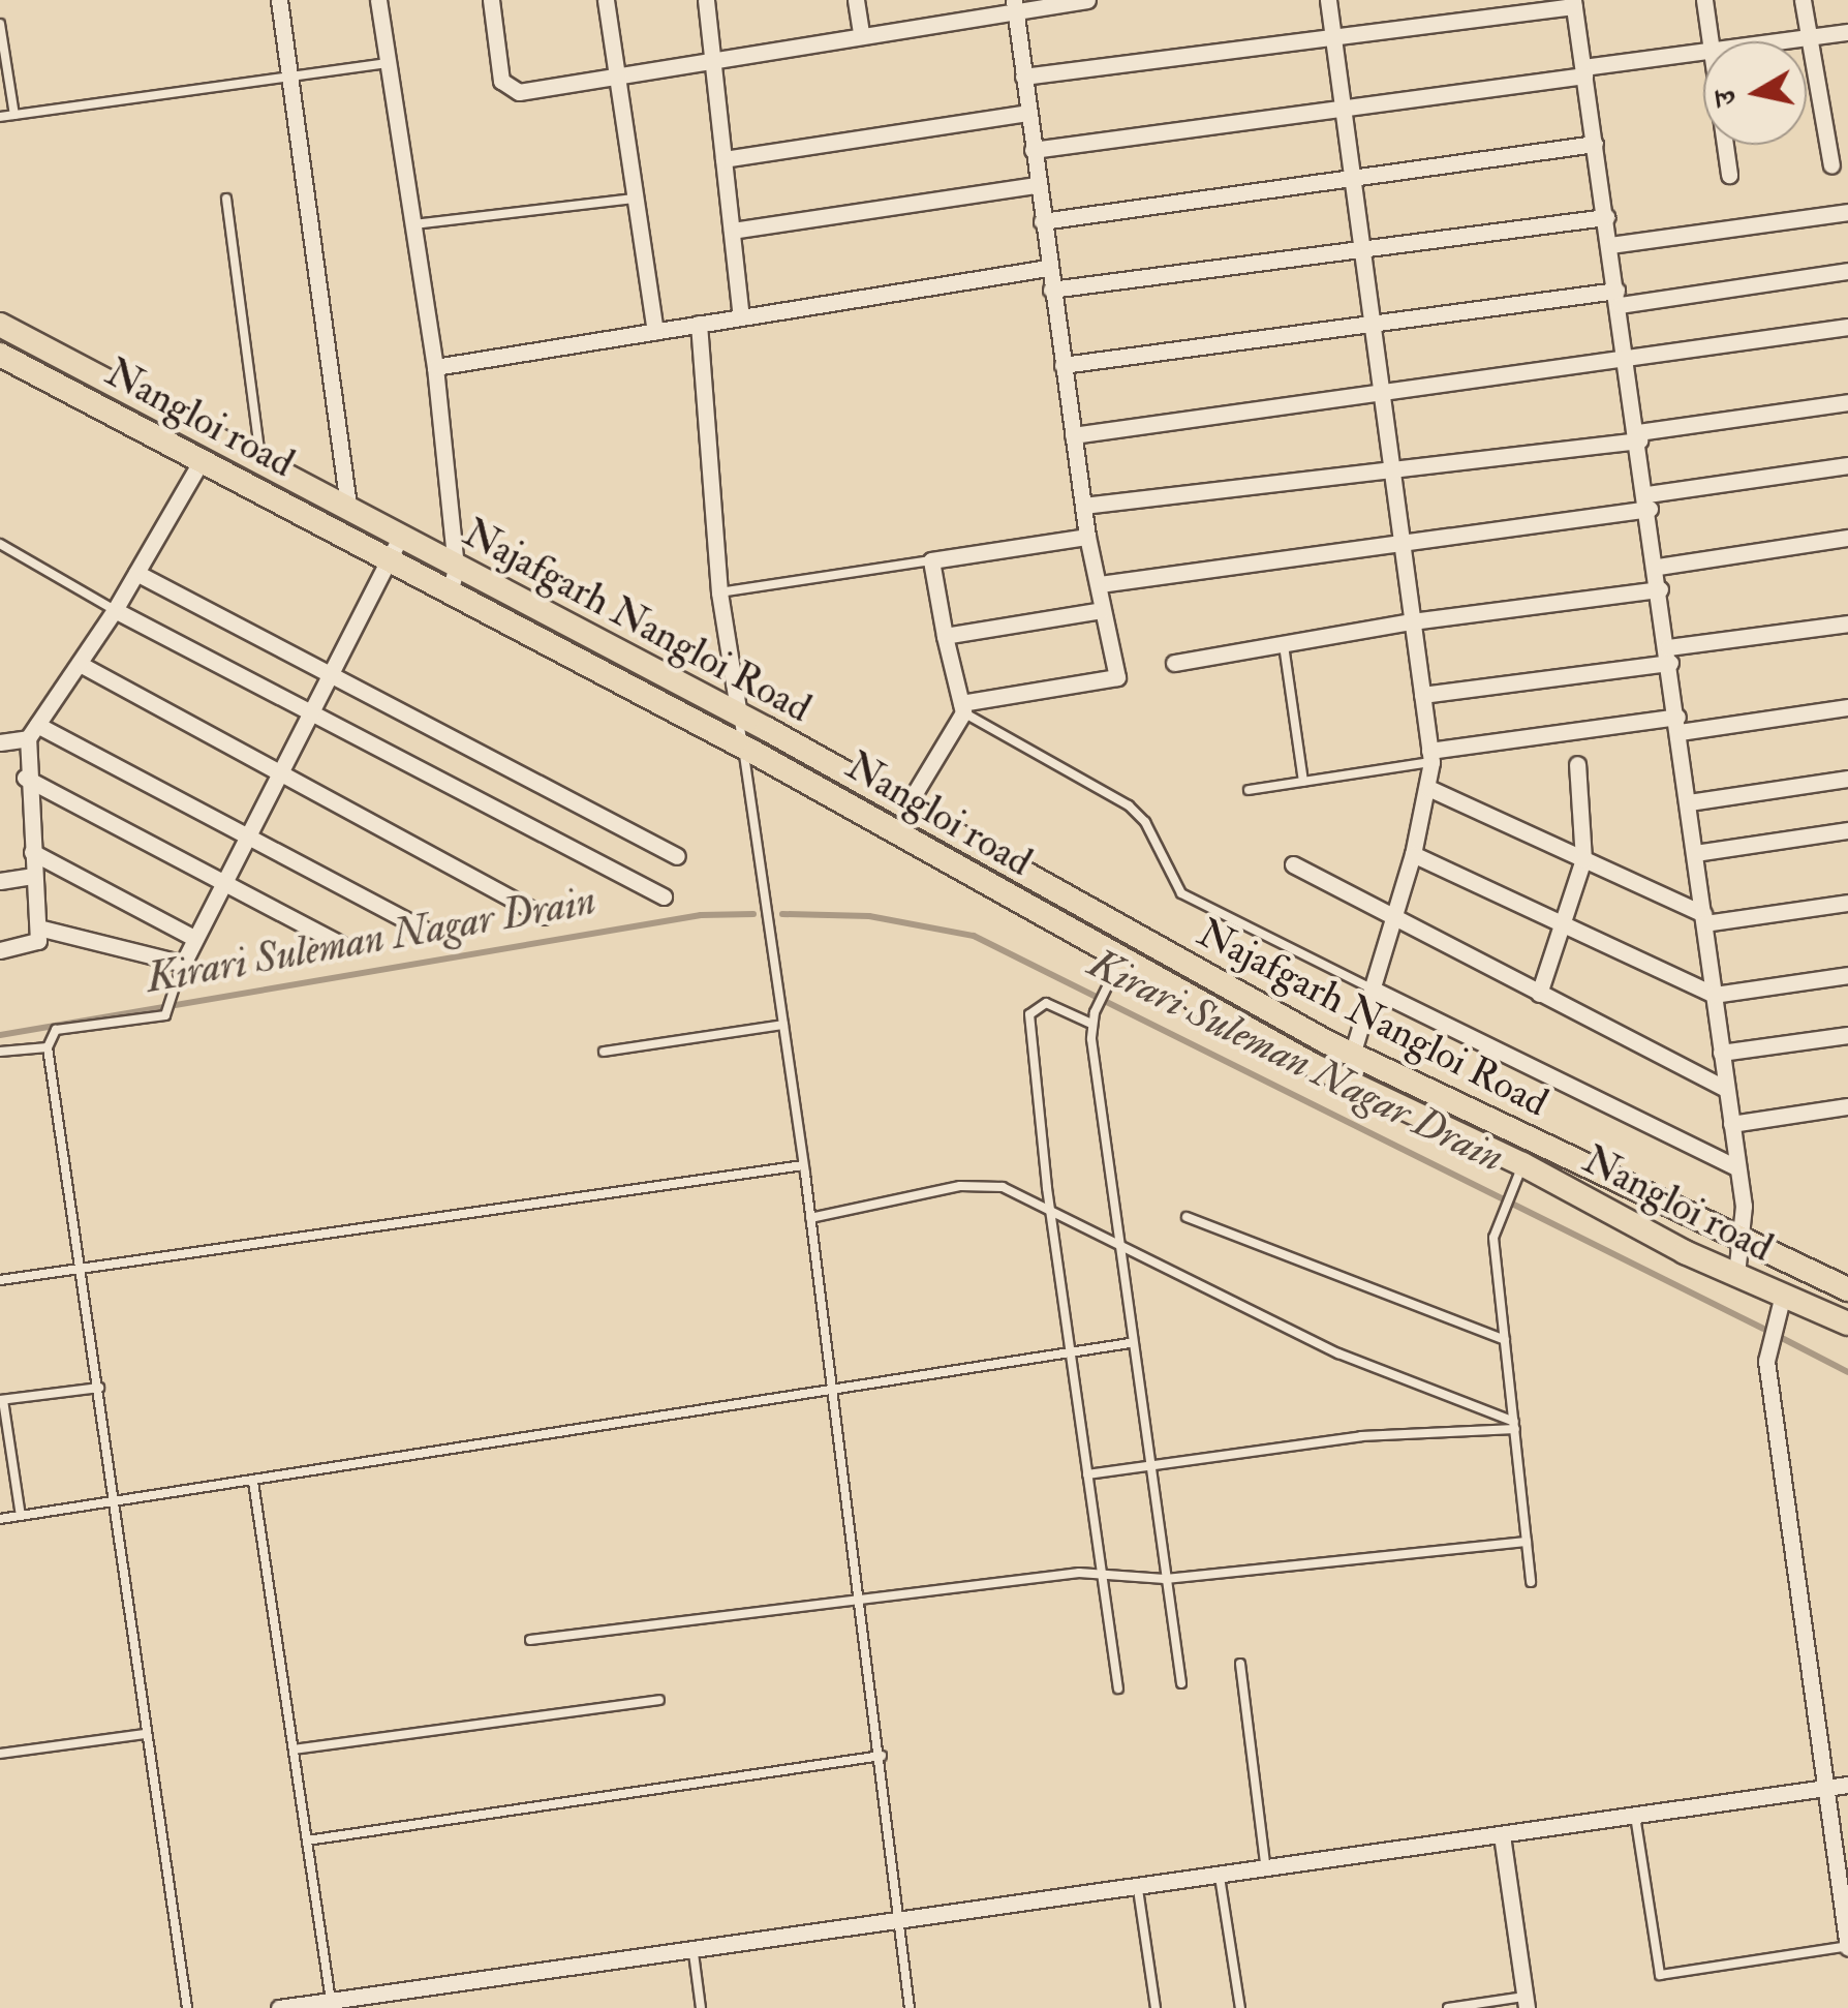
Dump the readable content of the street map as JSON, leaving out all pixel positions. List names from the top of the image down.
{
  "streets": {
    "main road": ["Nangloi road", "Najafgarh Nangloi Road"]
  },
  "water": ["Kirari Suleman Nagar Drain"],
  "north": "left"
}
